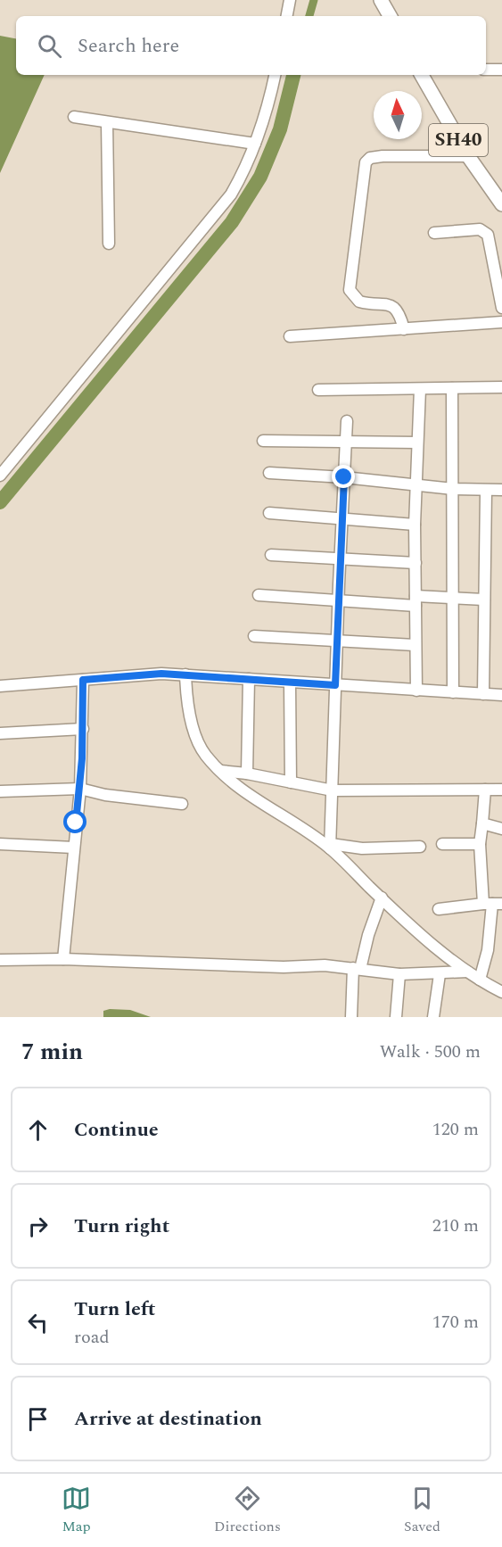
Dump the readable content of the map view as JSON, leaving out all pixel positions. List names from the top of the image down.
{
  "streets": {
    "main road": ["SH40"]
  },
  "north": "top",
  "page": {
    "search": "Search here",
    "heading": ["7 min", "Walk · 500 m"],
    "list": [
      ["Continue", "120 m"],
      ["Turn right", "210 m"],
      ["Turn left", "road", "170 m"],
      "Arrive at destination"
    ],
    "nav": ["Map", "Directions", "Saved"]
  }
}
